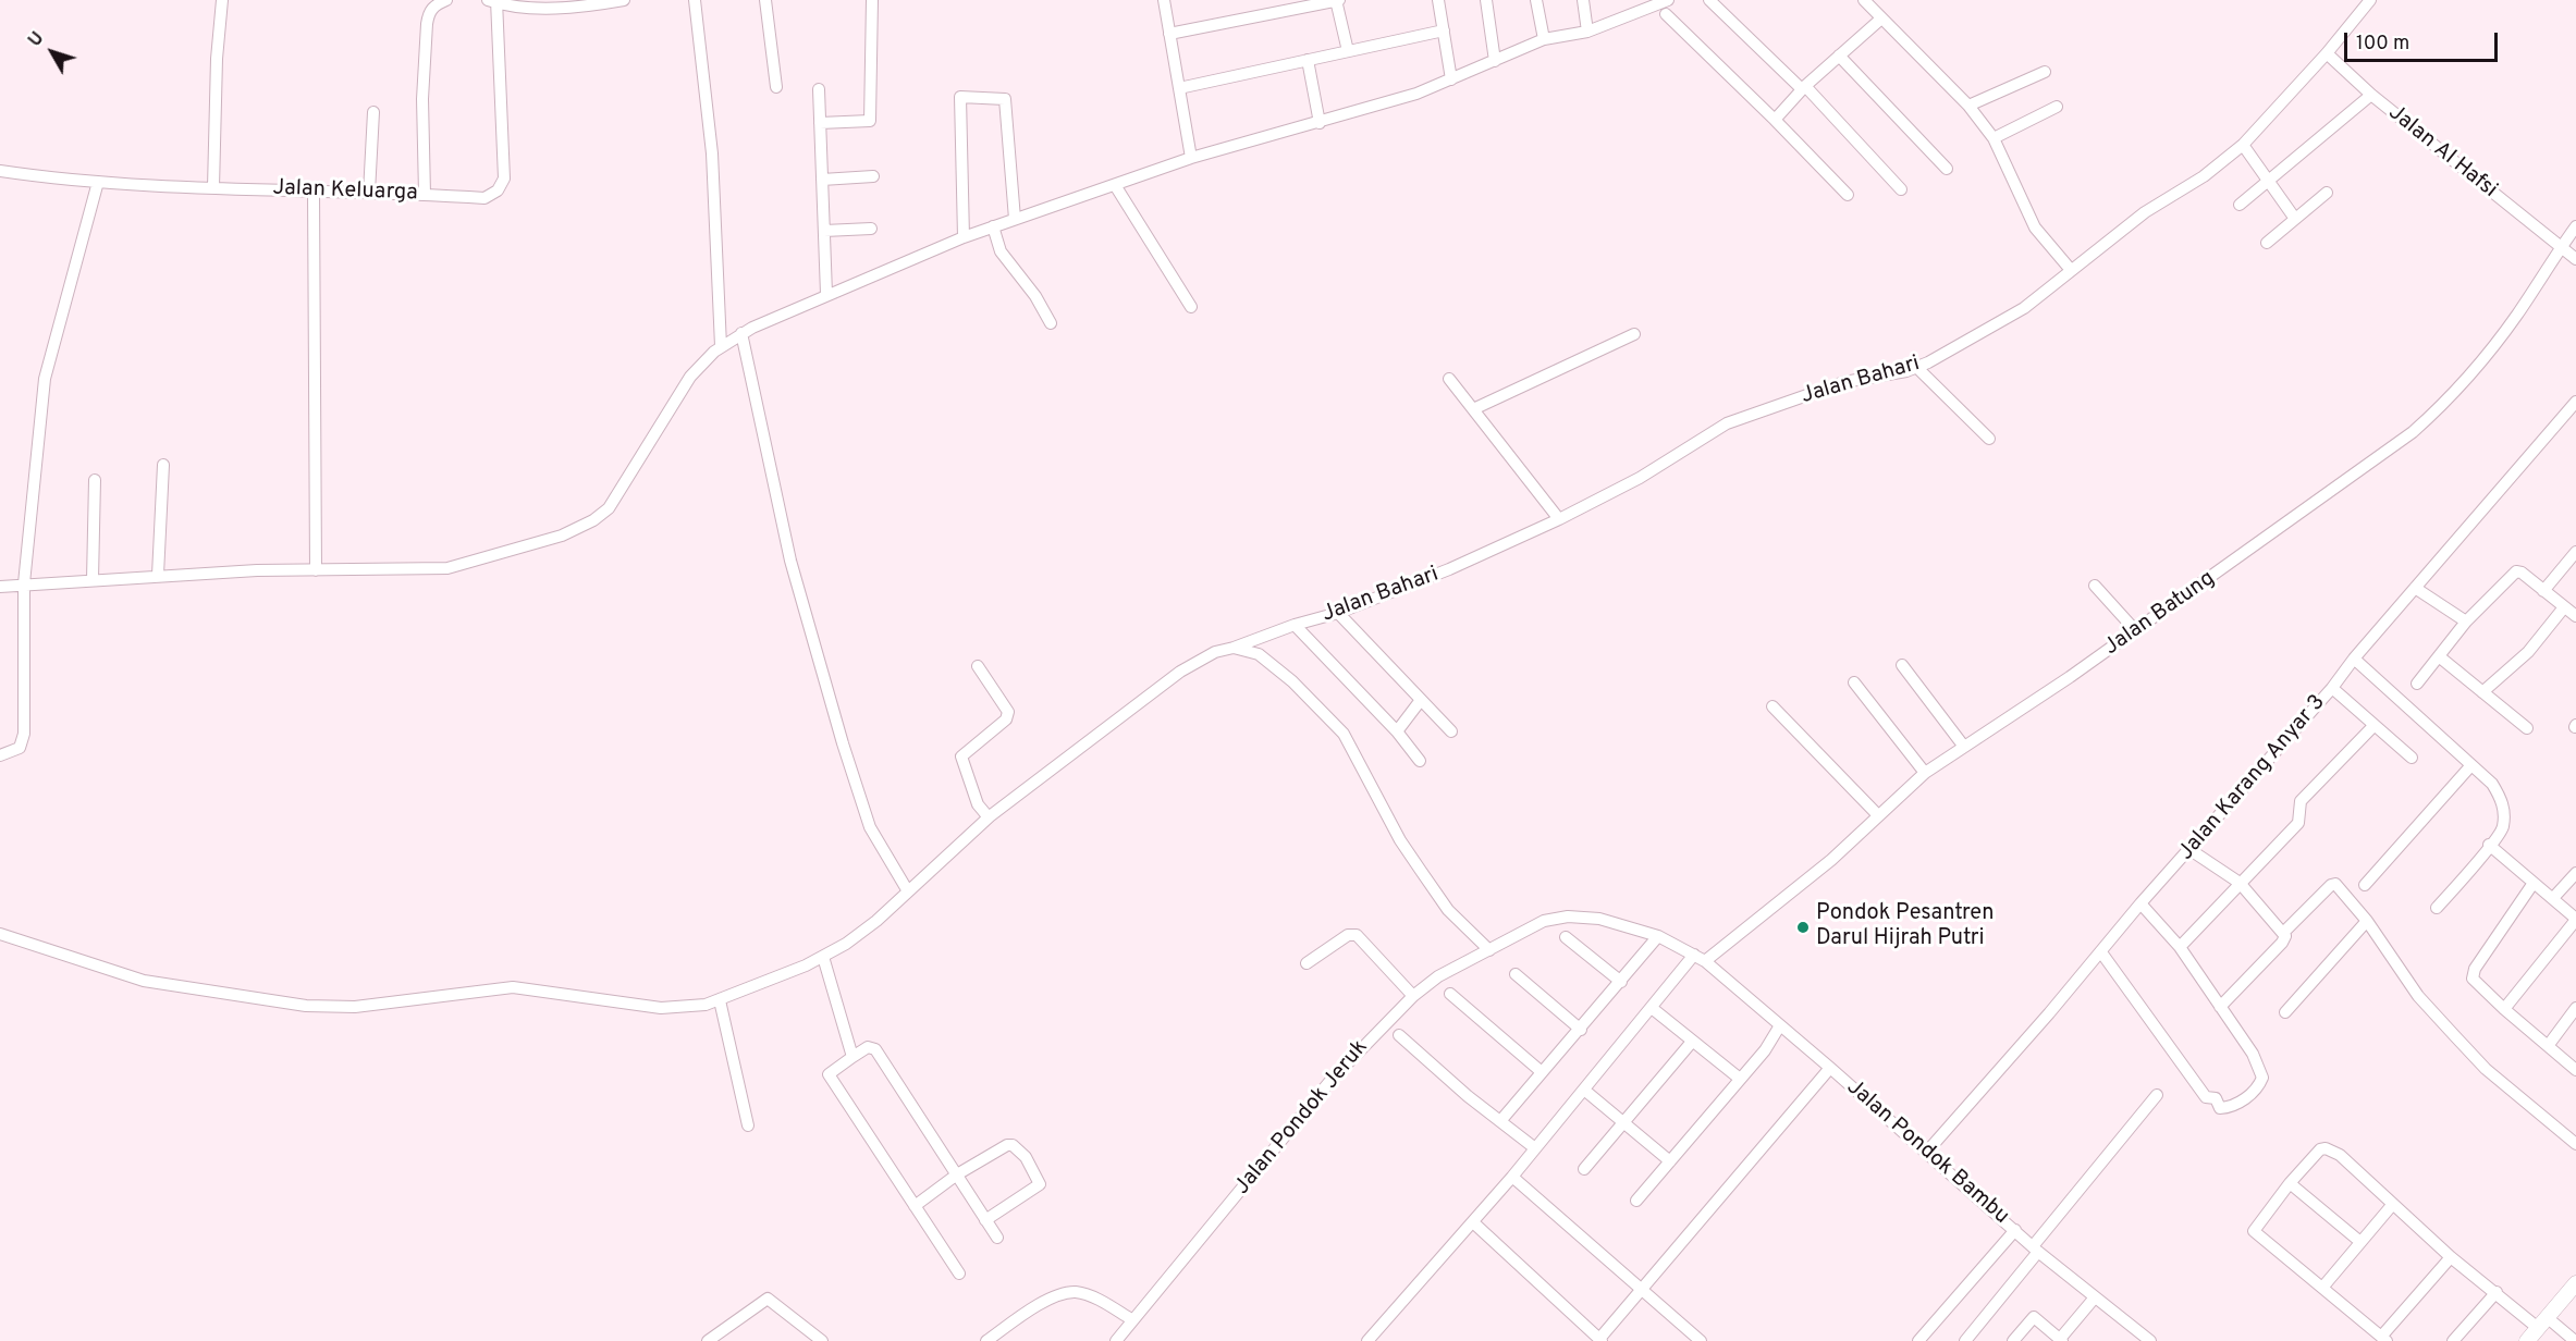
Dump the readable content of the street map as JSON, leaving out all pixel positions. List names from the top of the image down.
{
  "streets": {
    "street": [
      "Jalan Al Hafsi",
      "Jalan Keluarga",
      "Jalan Bahari",
      "Jalan Batung",
      "Jalan Karang Anyar 3",
      "Jalan Pondok Jeruk",
      "Jalan Pondok Bambu"
    ]
  },
  "crossings": [
    ["Jalan Al Hafsi", "Jalan Bahari"],
    ["Jalan Al Hafsi", "Jalan Batung"],
    ["Jalan Batung", "Jalan Pondok Jeruk"],
    ["Jalan Batung", "Jalan Pondok Bambu"],
    ["Jalan Karang Anyar 3", "Jalan Pondok Bambu"],
    ["Jalan Pondok Jeruk", "Jalan Pondok Bambu"]
  ],
  "places": ["Pondok Pesantren Darul Hijrah Putri"],
  "scale_bar": "100 m",
  "north": "top left"
}
